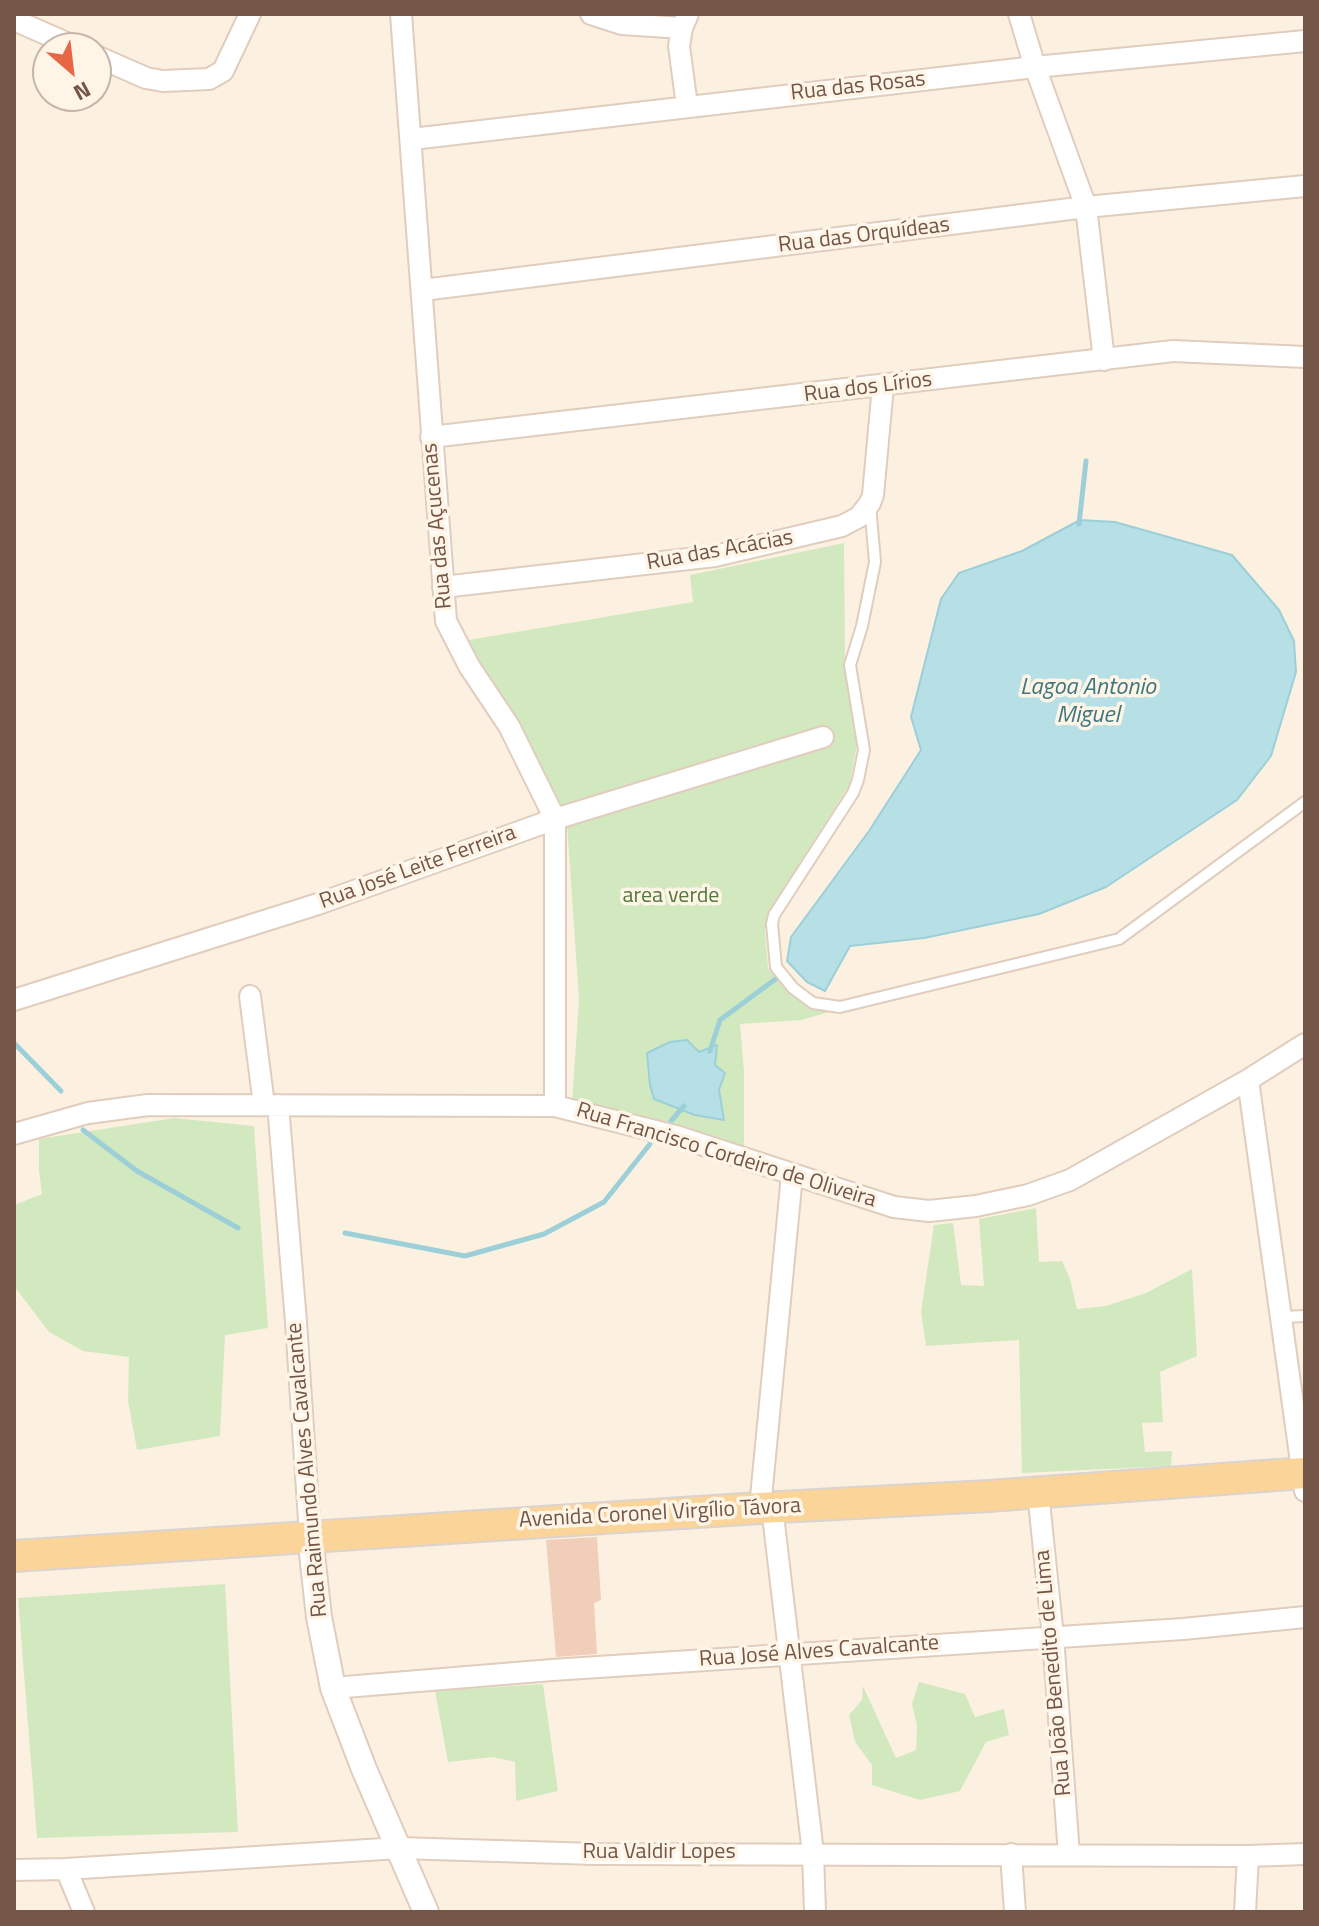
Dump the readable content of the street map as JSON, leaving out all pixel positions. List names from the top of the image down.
{
  "streets": {
    "main road": ["Avenida Coronel Virgílio Távora"],
    "street": [
      "Rua das Rosas",
      "Rua das Orquídeas",
      "Rua dos Lírios",
      "Rua das Açucenas",
      "Rua das Acácias",
      "Rua José Leite Ferreira",
      "Rua Francisco Cordeiro de Oliveira",
      "Rua Raimundo Alves Cavalcante",
      "Rua José Alves Cavalcante",
      "Rua João Benedito de Lima",
      "Rua Valdir Lopes"
    ]
  },
  "crossings": [
    ["Rua das Rosas", "Rua das Açucenas"],
    ["Rua das Orquídeas", "Rua das Açucenas"],
    ["Rua dos Lírios", "Rua das Açucenas"],
    ["Rua das Açucenas", "Rua das Acácias"],
    ["Rua das Açucenas", "Rua José Leite Ferreira"],
    ["Rua das Açucenas", "Rua Francisco Cordeiro de Oliveira"],
    ["Rua Francisco Cordeiro de Oliveira", "Rua Raimundo Alves Cavalcante"],
    ["Rua Raimundo Alves Cavalcante", "Avenida Coronel Virgílio Távora"],
    ["Rua Raimundo Alves Cavalcante", "Rua José Alves Cavalcante"],
    ["Rua Raimundo Alves Cavalcante", "Rua Valdir Lopes"],
    ["Avenida Coronel Virgílio Távora", "Rua João Benedito de Lima"],
    ["Rua José Alves Cavalcante", "Rua João Benedito de Lima"],
    ["Rua João Benedito de Lima", "Rua Valdir Lopes"]
  ],
  "water": ["Lagoa Antonio Miguel"],
  "parks": ["area verde"],
  "north": "bottom right"
}
